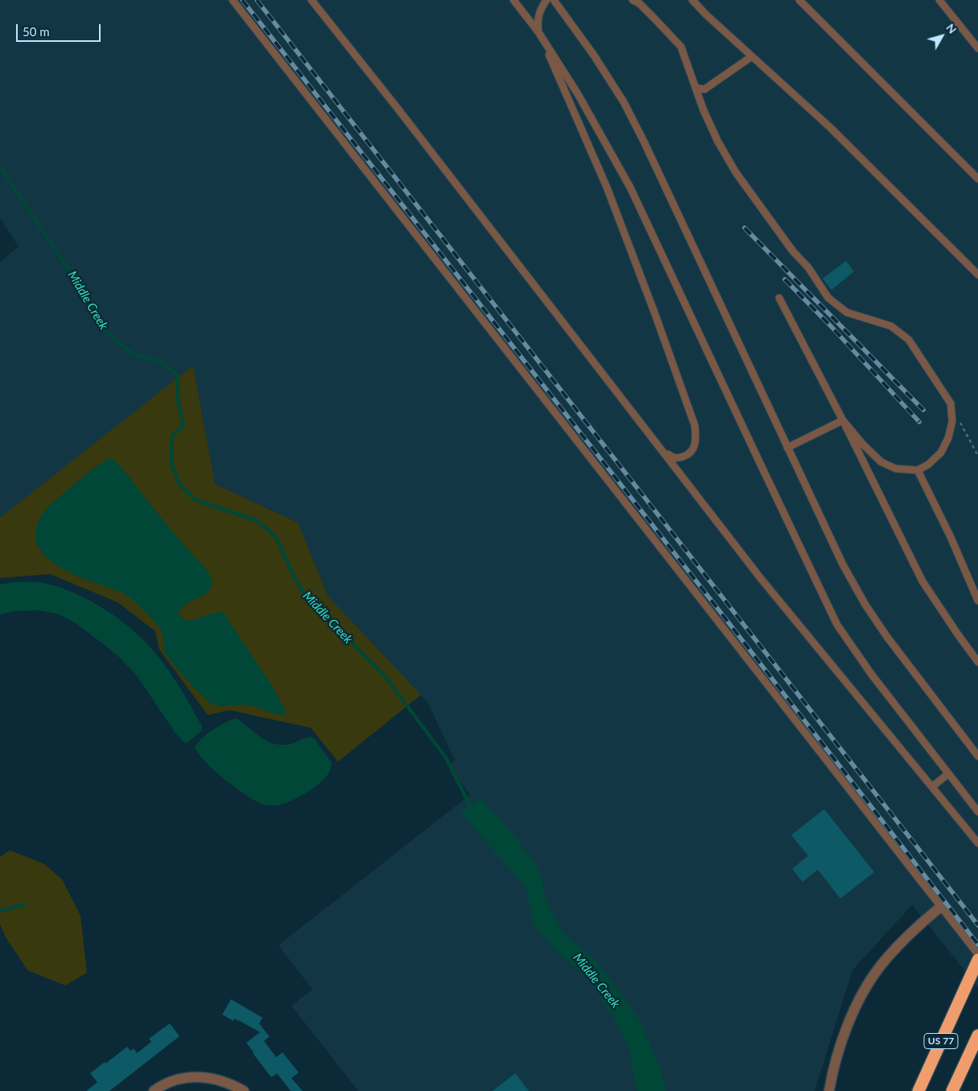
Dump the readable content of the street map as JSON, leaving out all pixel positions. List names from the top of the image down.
{
  "streets": {
    "highway": ["US 77"]
  },
  "water": ["Middle Creek"],
  "scale_bar": "50 m",
  "north": "top right"
}
